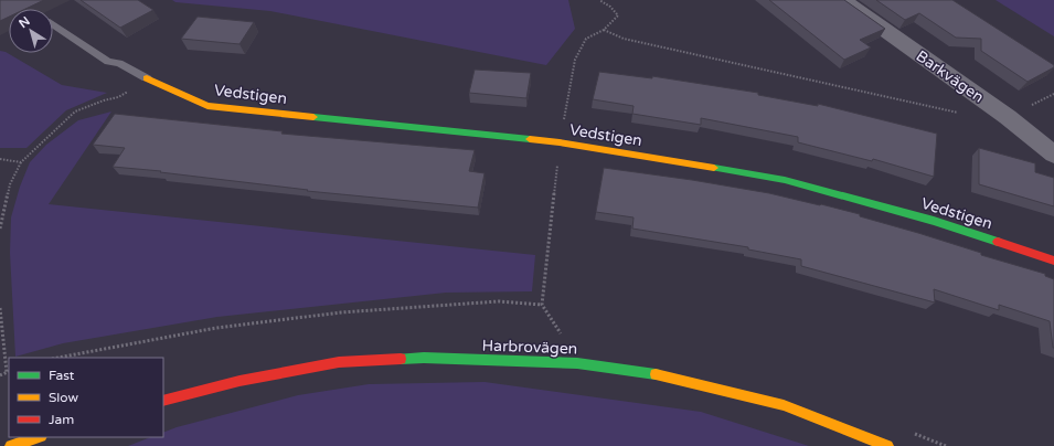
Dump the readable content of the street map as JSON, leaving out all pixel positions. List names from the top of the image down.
{
  "streets": {
    "street": ["Barkvägen", "Vedstigen", "Harbrovägen"]
  },
  "legend": ["Fast", "Slow", "Jam"],
  "north": "top left"
}
